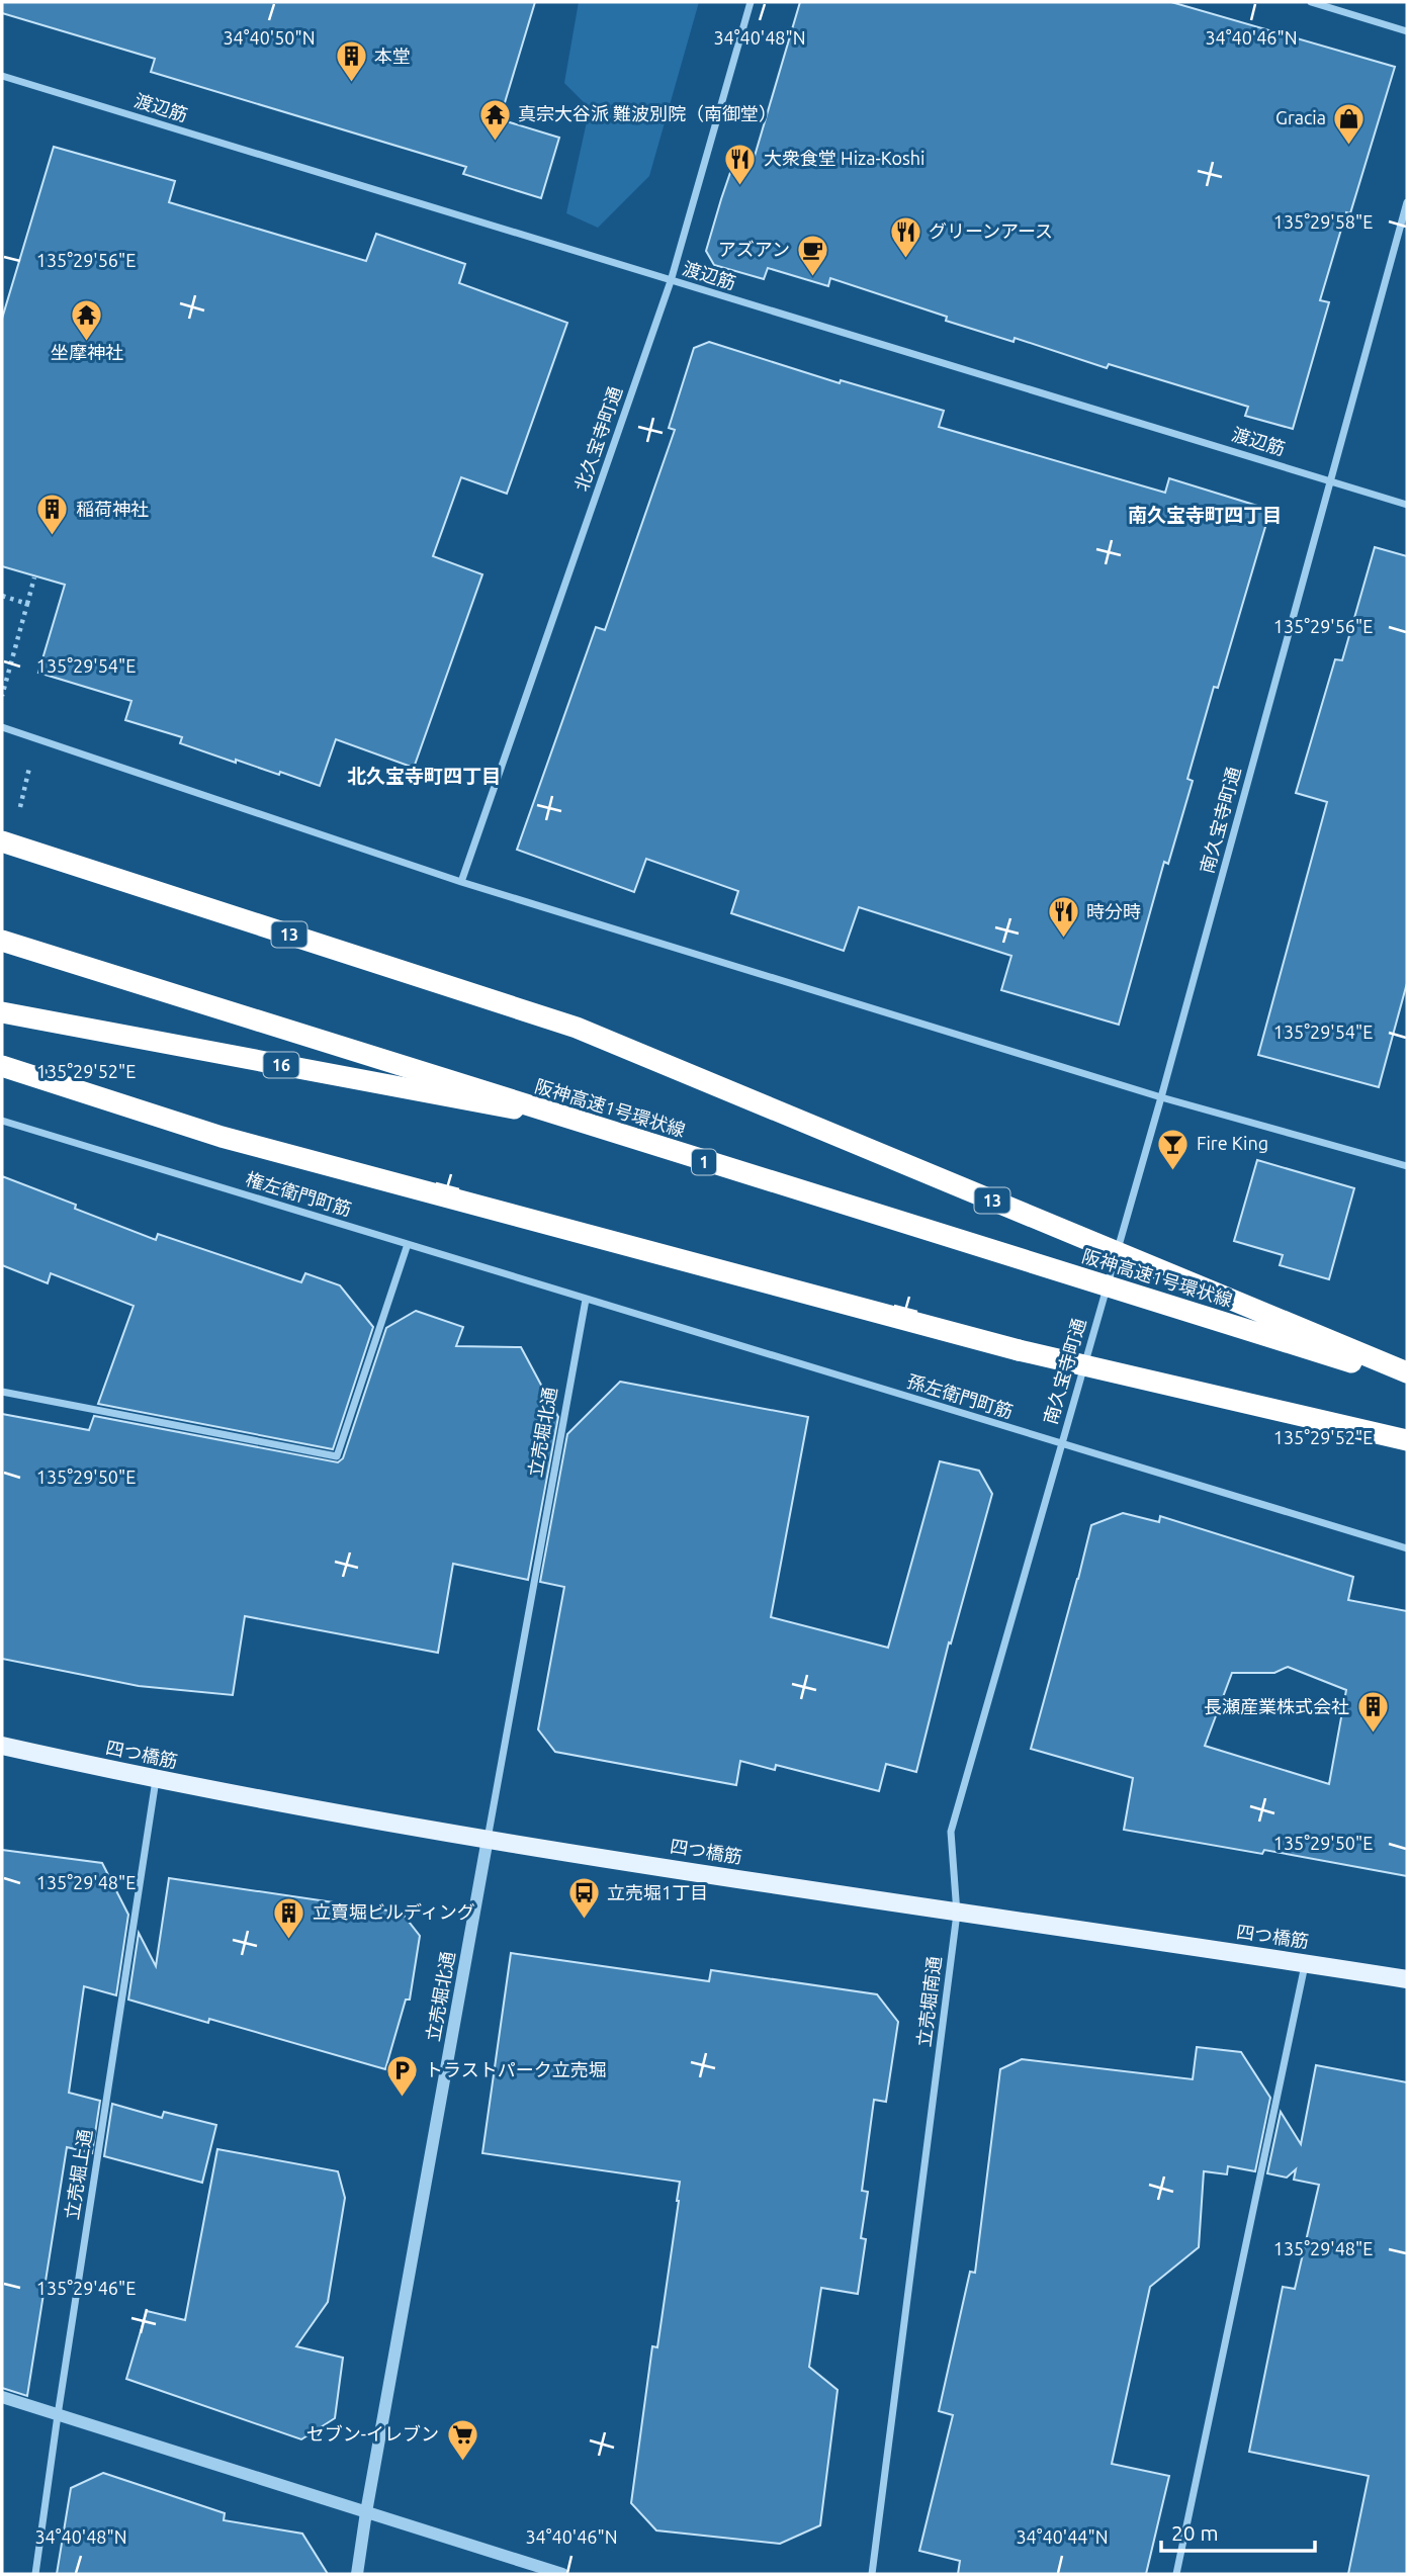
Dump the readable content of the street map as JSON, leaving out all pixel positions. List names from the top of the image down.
{
  "streets": {
    "highway": [
      "13",
      "16",
      "阪神高速1号環状線",
      "1"
    ],
    "main road": ["四つ橋筋"],
    "street": [
      "渡辺筋",
      "北久宝寺町通",
      "南久宝寺町通",
      "権左衛門町筋",
      "孫左衛門町筋",
      "立売堀北通",
      "立売堀南通",
      "立売堀上通"
    ]
  },
  "crossings": [
    ["渡辺筋", "北久宝寺町通"],
    ["渡辺筋", "南久宝寺町通"],
    ["南久宝寺町通", "孫左衛門町筋"],
    ["南久宝寺町通", "立売堀南通"],
    ["16", "阪神高速1号環状線"],
    ["権左衛門町筋", "孫左衛門町筋"],
    ["権左衛門町筋", "立売堀北通"],
    ["孫左衛門町筋", "立売堀北通"],
    ["孫左衛門町筋", "立売堀南通"],
    ["立売堀北通", "四つ橋筋"],
    ["四つ橋筋", "立売堀南通"],
    ["四つ橋筋", "立売堀上通"]
  ],
  "districts": ["南久宝寺町四丁目", "北久宝寺町四丁目"],
  "places": {
    "building": [
      "本堂",
      "稲荷神社",
      "長瀬産業株式会社",
      "立賣堀ビルディング"
    ],
    "temple": ["真宗大谷派 難波別院（南御堂）", "坐摩神社"],
    "shop": ["Gracia"],
    "restaurant": ["大衆食堂 Hiza-Koshi", "グリーンアース", "時分時"],
    "cafe": ["アズアン"],
    "bar": ["Fire King"],
    "bus stop": ["立売堀1丁目"],
    "parking": ["トラストパーク立売堀"],
    "supermarket": ["セブン-イレブン"]
  },
  "scale_bar": "20 m",
  "coordinates": [
    "34°40'48\"N",
    "34°40'46\"N",
    "34°40'50\"N",
    "135°29'58\"E",
    "135°29'56\"E",
    "135°29'54\"E",
    "135°29'52\"E",
    "135°29'50\"E",
    "135°29'48\"E",
    "135°29'46\"E",
    "34°40'44\"N"
  ]
}
